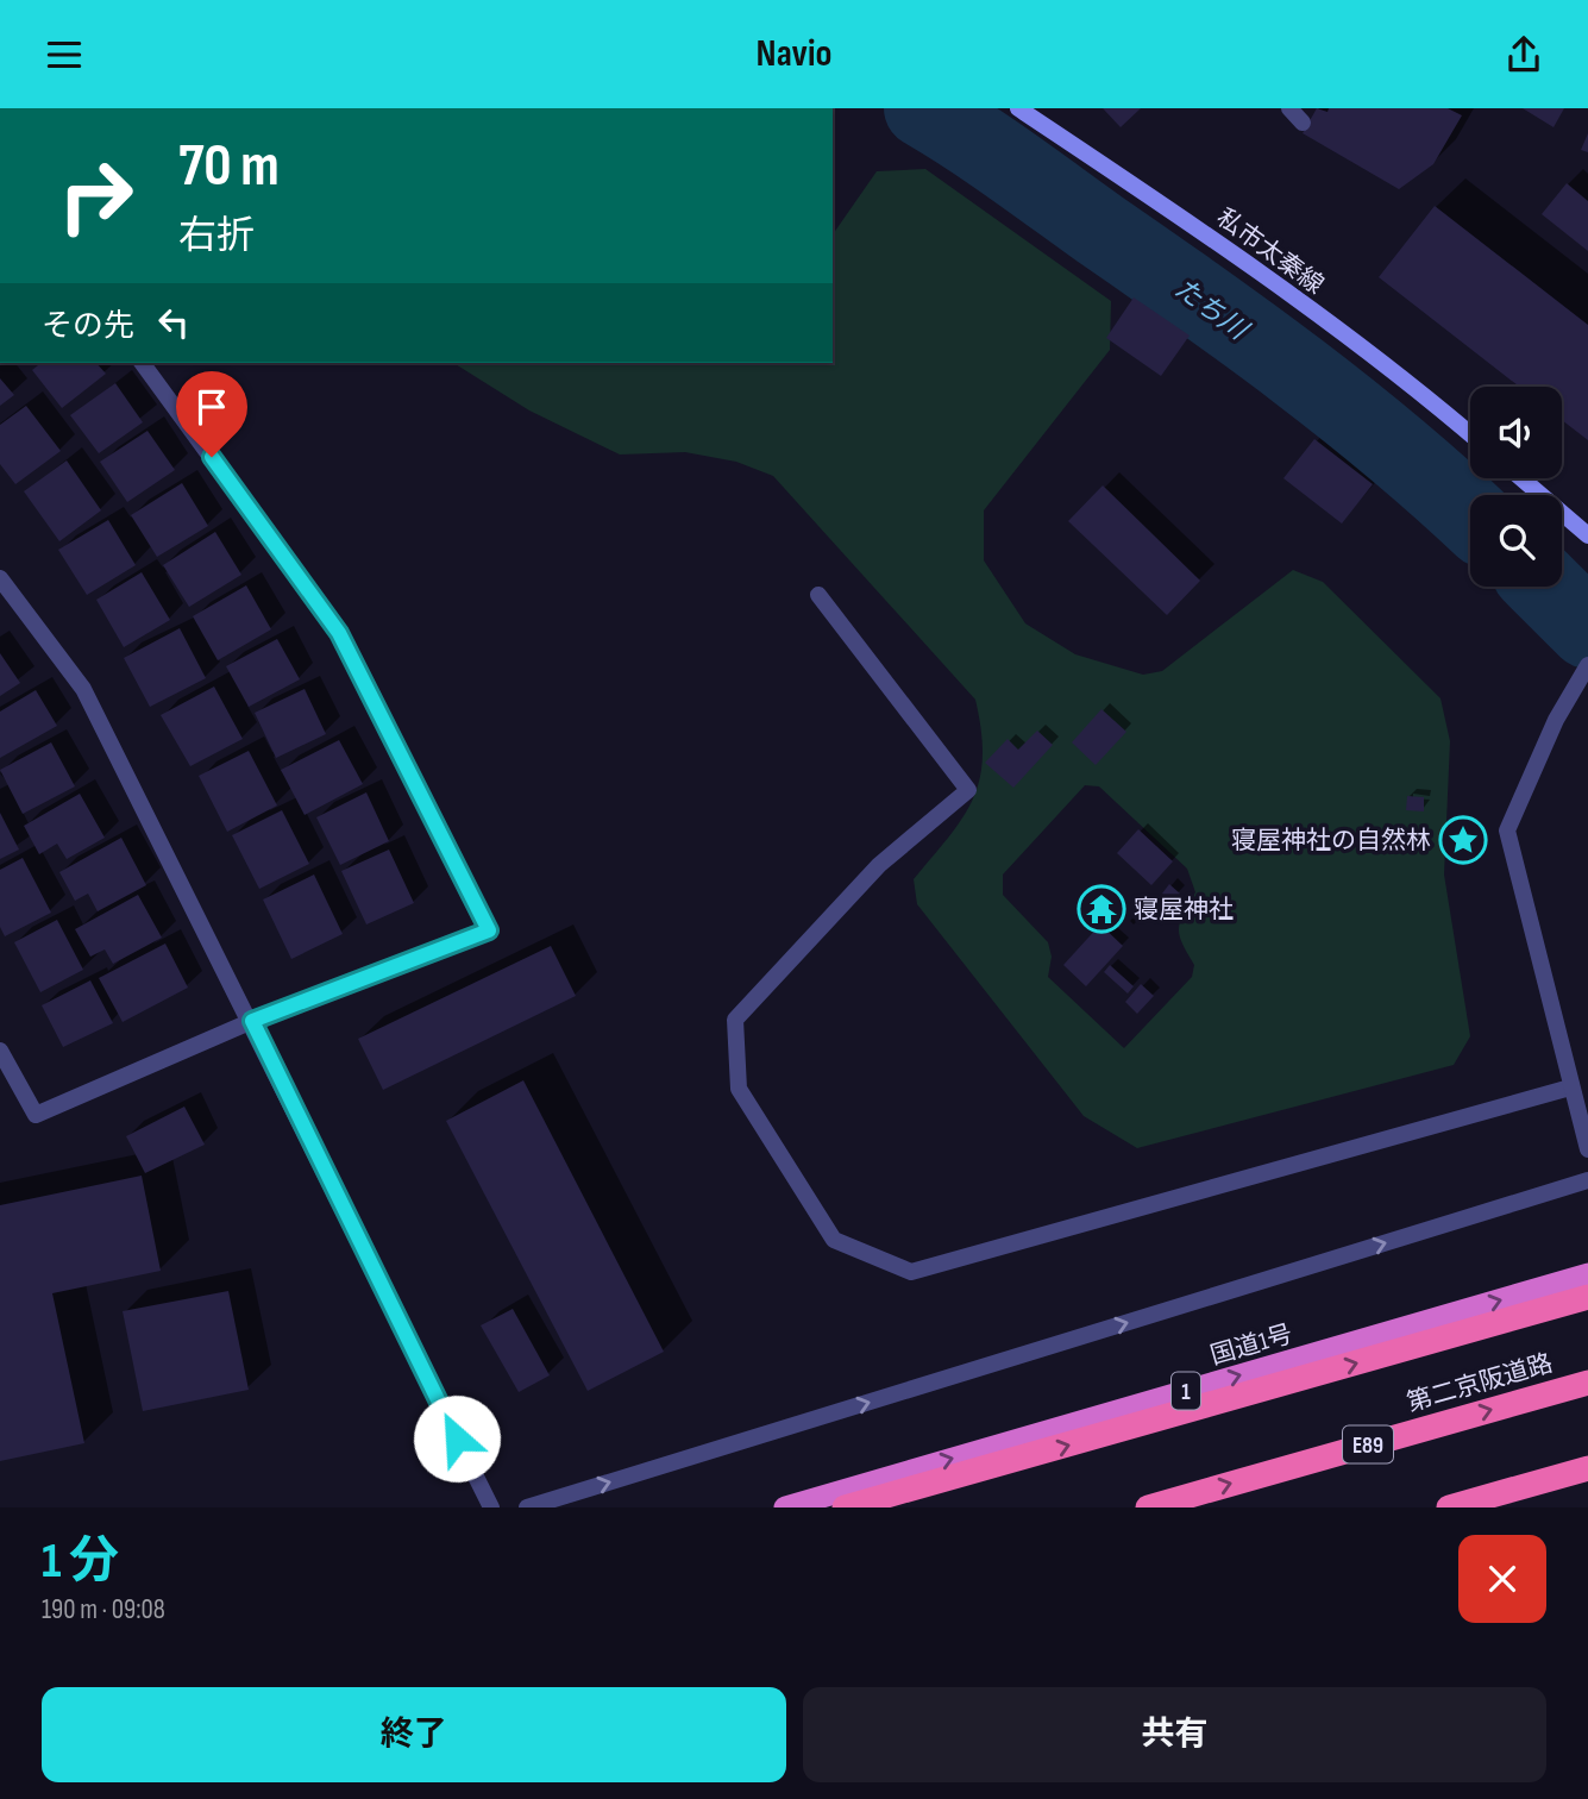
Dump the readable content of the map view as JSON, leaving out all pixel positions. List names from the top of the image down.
{
  "streets": {
    "highway": [
      "国道1号",
      "第二京阪道路",
      "1",
      "E89"
    ],
    "main road": ["私市太秦線"]
  },
  "water": ["たち川"],
  "places": {
    "place": ["寝屋神社の自然林"],
    "temple": ["寝屋神社"]
  },
  "page": {
    "header": "Navio",
    "turn": ["70 m", "右折"],
    "then": "その先",
    "heading": ["1 分", "190 m · 09:08"],
    "buttons": ["終了", "共有"]
  }
}
